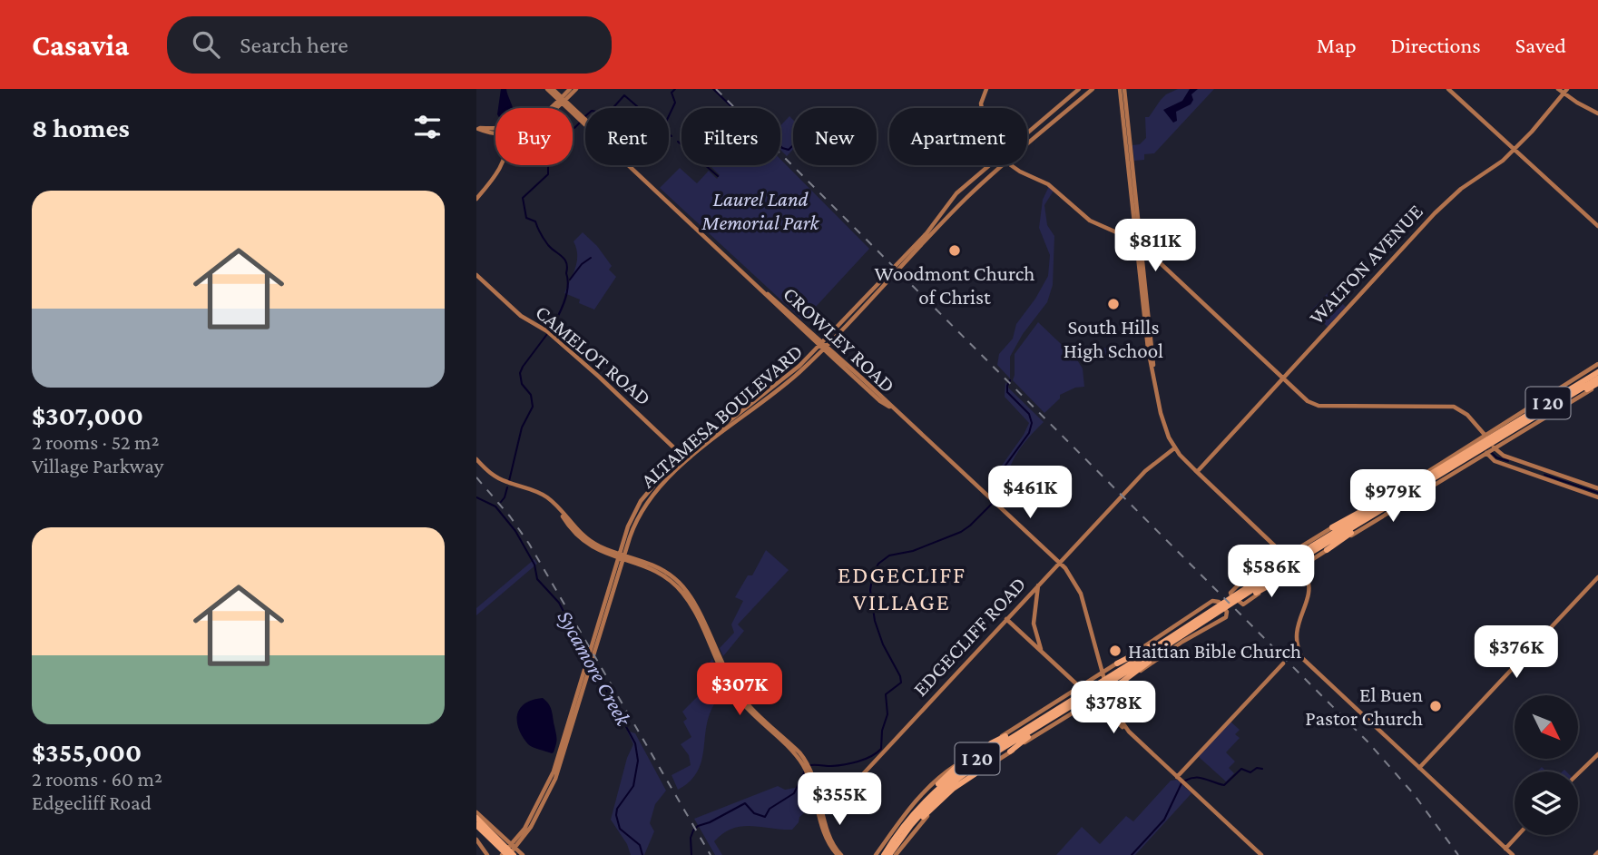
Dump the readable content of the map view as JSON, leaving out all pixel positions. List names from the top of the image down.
{
  "streets": {
    "highway": ["I 20"],
    "main road": [
      "WALTON AVENUE",
      "CROWLEY ROAD",
      "CAMELOT ROAD",
      "ALTAMESA BOULEVARD",
      "EDGECLIFF ROAD"
    ]
  },
  "crossings": [
    ["CROWLEY ROAD", "ALTAMESA BOULEVARD"],
    ["CROWLEY ROAD", "EDGECLIFF ROAD"],
    ["CAMELOT ROAD", "ALTAMESA BOULEVARD"]
  ],
  "districts": ["EDGECLIFF VILLAGE"],
  "water": ["Sycamore Creek"],
  "parks": ["Laurel Land Memorial Park"],
  "places": [
    "Woodmont Church of Christ",
    "South Hills High School",
    "Haitian Bible Church",
    "El Buen Pastor Church"
  ],
  "north": "bottom right",
  "page": {
    "header": "Casavia",
    "search": "Search here",
    "nav": ["Map", "Directions", "Saved"],
    "heading": "8 homes",
    "chip": [
      "Buy",
      "Rent",
      "Filters",
      "New",
      "Apartment"
    ],
    "list": [
      {
        "name": "$307,000",
        "note": "2 rooms · 52 m² · Village Parkway"
      },
      {
        "name": "$355,000",
        "note": "2 rooms · 60 m² · Edgecliff Road"
      }
    ],
    "price": [
      "$811K",
      "$461K",
      "$979K",
      "$586K",
      "$376K",
      "$307K",
      "$378K",
      "$355K"
    ]
  }
}
